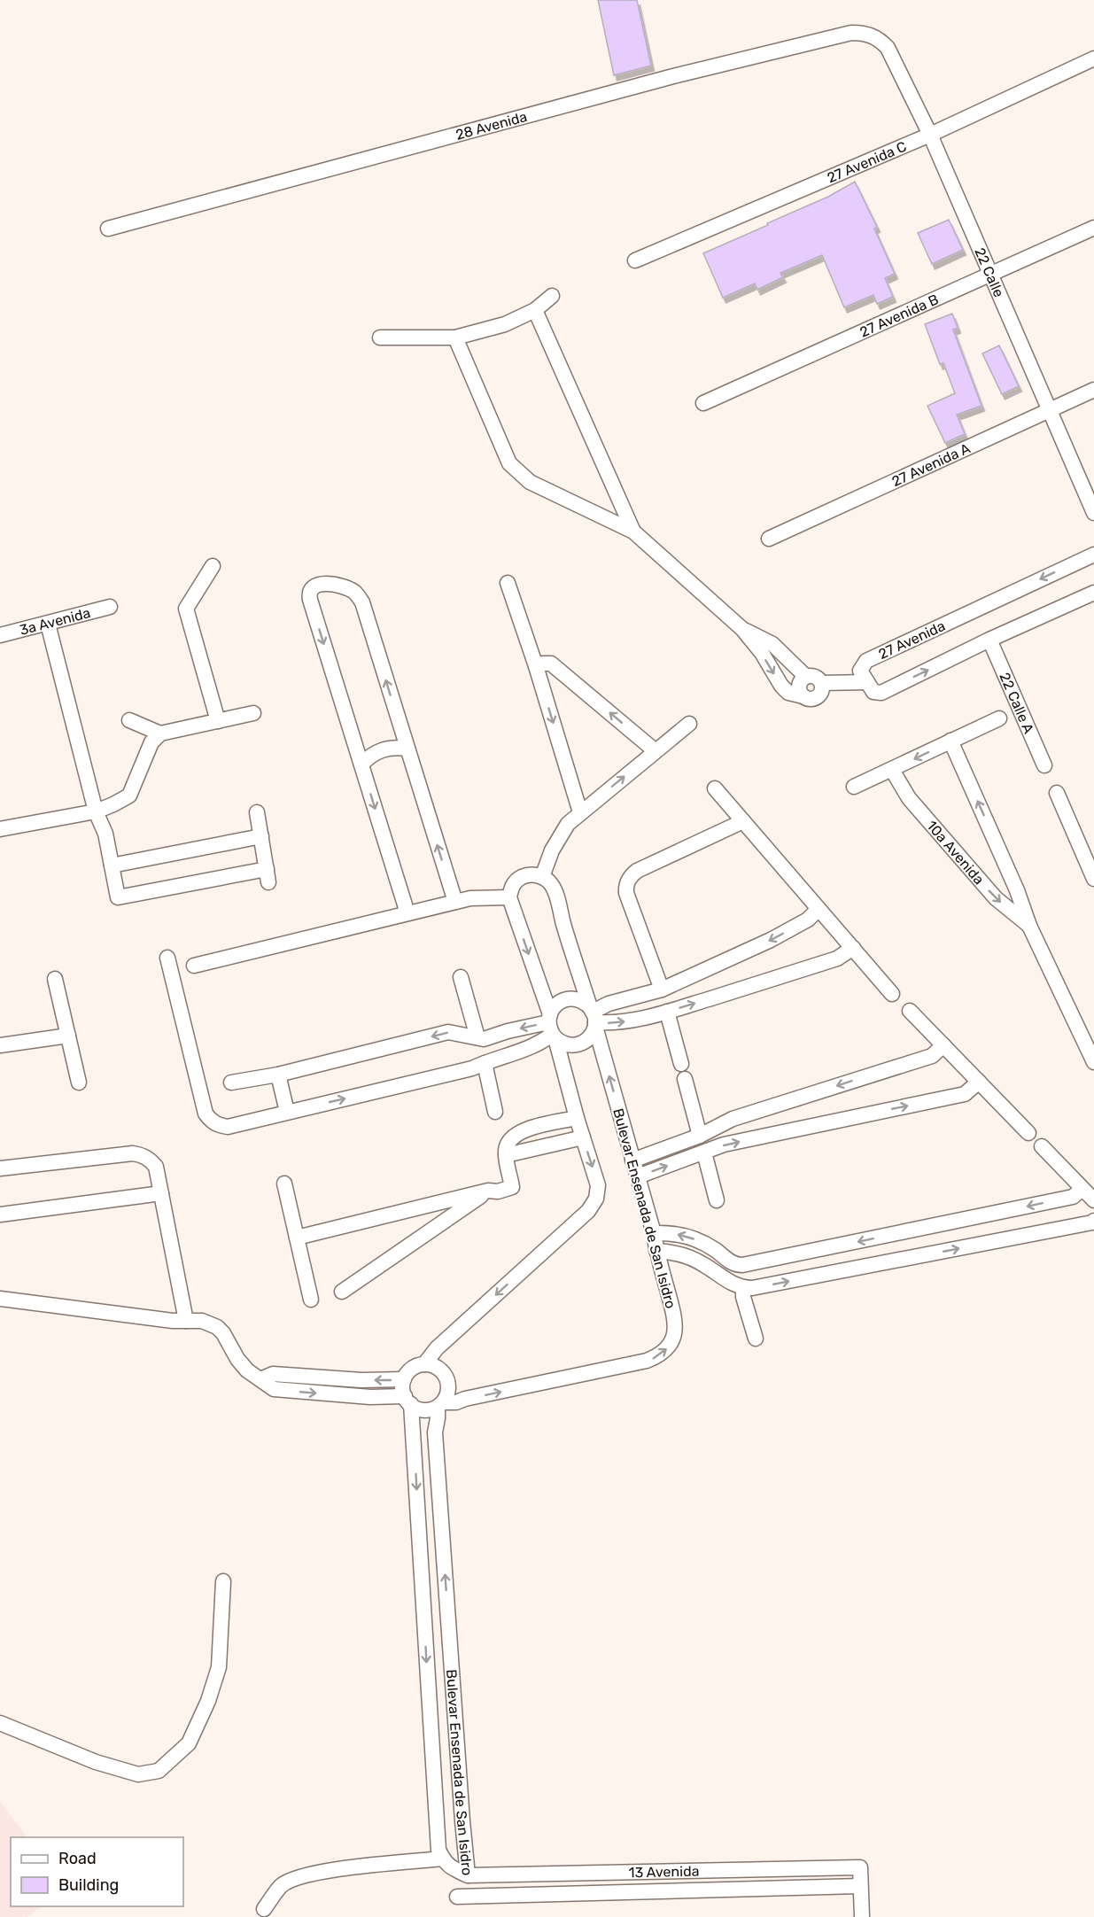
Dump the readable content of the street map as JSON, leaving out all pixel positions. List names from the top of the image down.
{
  "streets": {
    "street": [
      "28 Avenida",
      "27 Avenida C",
      "22 Calle",
      "27 Avenida B",
      "27 Avenida A",
      "3a Avenida",
      "27 Avenida",
      "22 Calle A",
      "10a Avenida",
      "Bulevar Ensenada de San Isidro",
      "13 Avenida"
    ]
  },
  "crossings": [
    ["28 Avenida", "22 Calle"],
    ["27 Avenida C", "22 Calle"],
    ["22 Calle", "27 Avenida B"],
    ["22 Calle", "27 Avenida A"],
    ["Bulevar Ensenada de San Isidro", "13 Avenida"]
  ],
  "legend": ["Road", "Building"]
}
